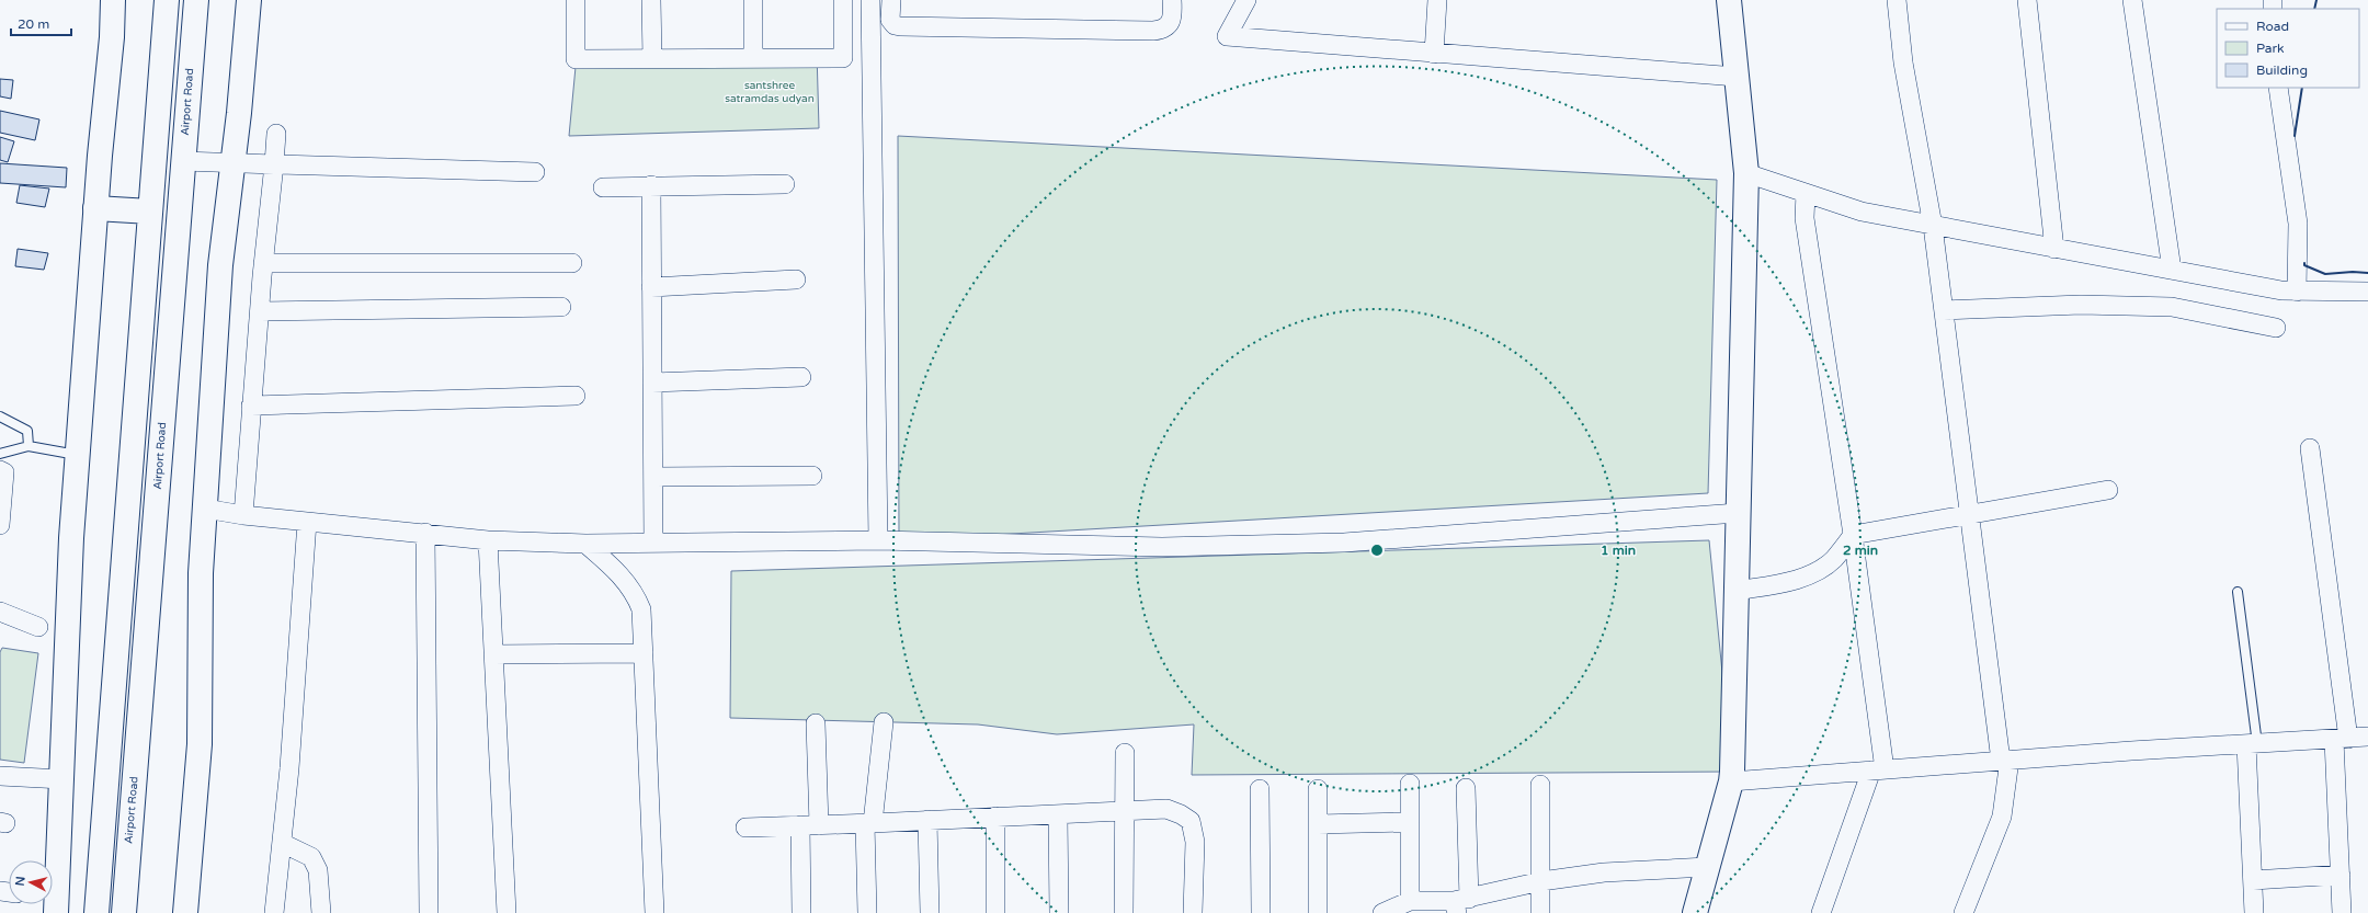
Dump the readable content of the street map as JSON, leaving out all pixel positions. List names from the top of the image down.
{
  "streets": {
    "street": ["Airport Road"]
  },
  "parks": ["santshree satramdas udyan"],
  "legend": ["Road", "Park", "Building"],
  "scale_bar": "20 m",
  "north": "left",
  "rings": ["1 min", "2 min"]
}
